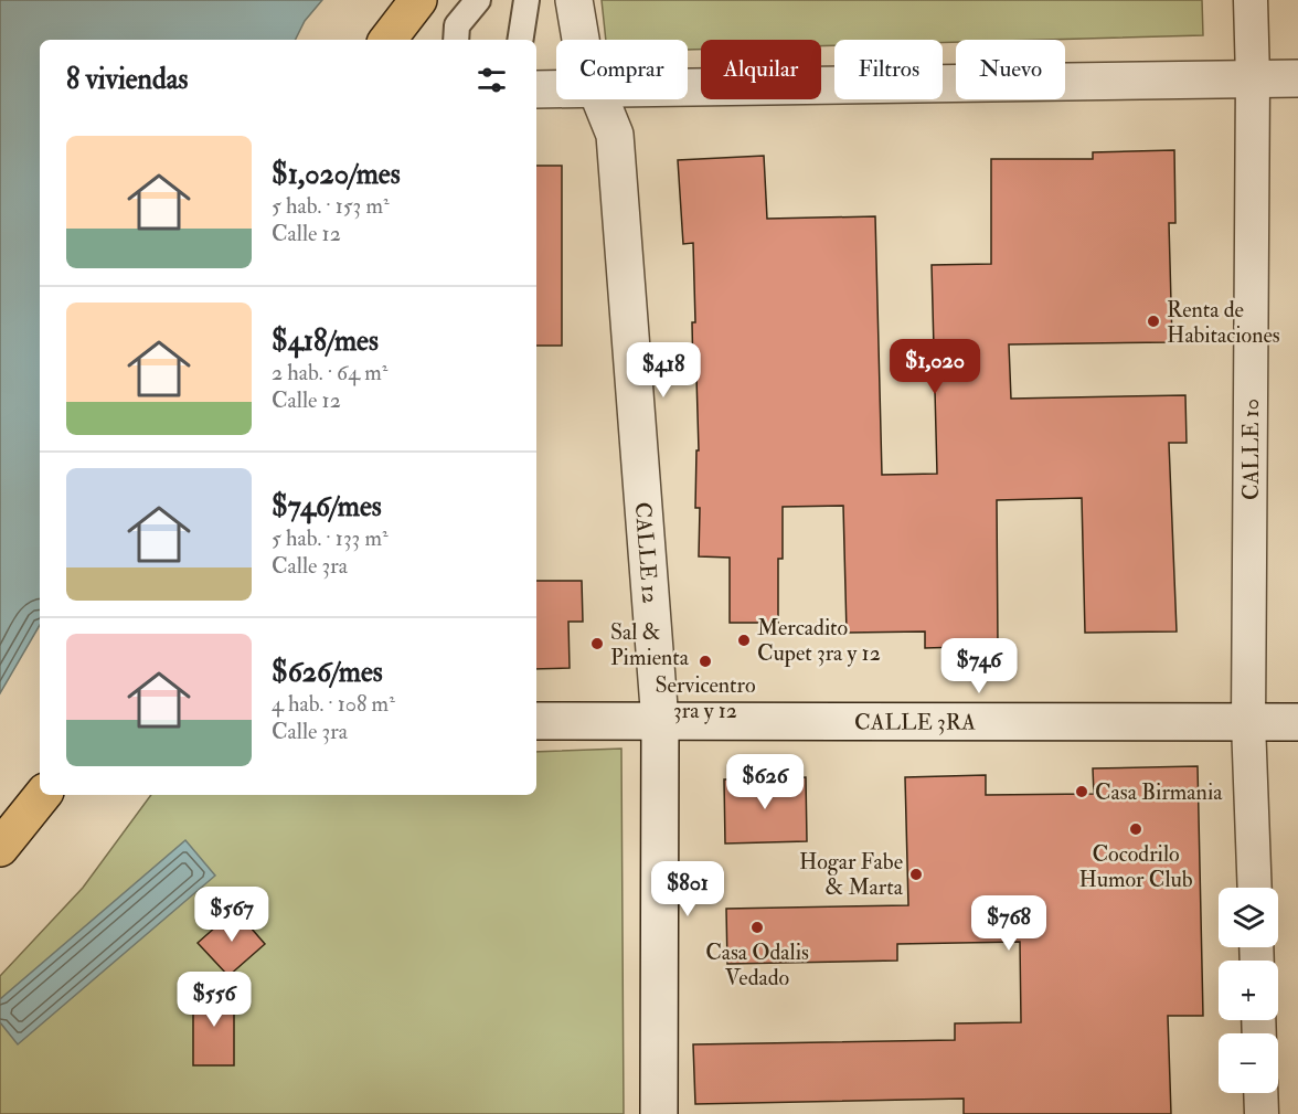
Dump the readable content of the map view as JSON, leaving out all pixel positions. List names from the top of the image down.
{
  "streets": {
    "street": ["CALLE 10", "CALLE 12", "CALLE 3RA"]
  },
  "crossings": [
    ["CALLE 10", "CALLE 3RA"],
    ["CALLE 12", "CALLE 3RA"]
  ],
  "places": [
    "Renta de Habitaciones",
    "Mercadito Cupet 3ra y 12",
    "Sal & Pimienta",
    "Servicentro 3ra y 12",
    "Casa Birmania",
    "Cocodrilo Humor Club",
    "Hogar Fabe & Marta",
    "Casa Odalis Vedado"
  ],
  "page": {
    "chip": [
      "Comprar",
      "Alquilar",
      "Filtros",
      "Nuevo"
    ],
    "heading": "8 viviendas",
    "list": [
      {
        "name": "$1,020/mes",
        "note": "5 hab. · 153 m² · Calle 12"
      },
      {
        "name": "$418/mes",
        "note": "2 hab. · 64 m² · Calle 12"
      },
      {
        "name": "$746/mes",
        "note": "5 hab. · 133 m² · Calle 3ra"
      },
      {
        "name": "$626/mes",
        "note": "4 hab. · 108 m² · Calle 3ra"
      }
    ],
    "price": [
      "$1,020",
      "$418",
      "$746",
      "$626",
      "$801",
      "$567",
      "$768",
      "$556"
    ],
    "map_buttons": ["+", "−"]
  }
}
